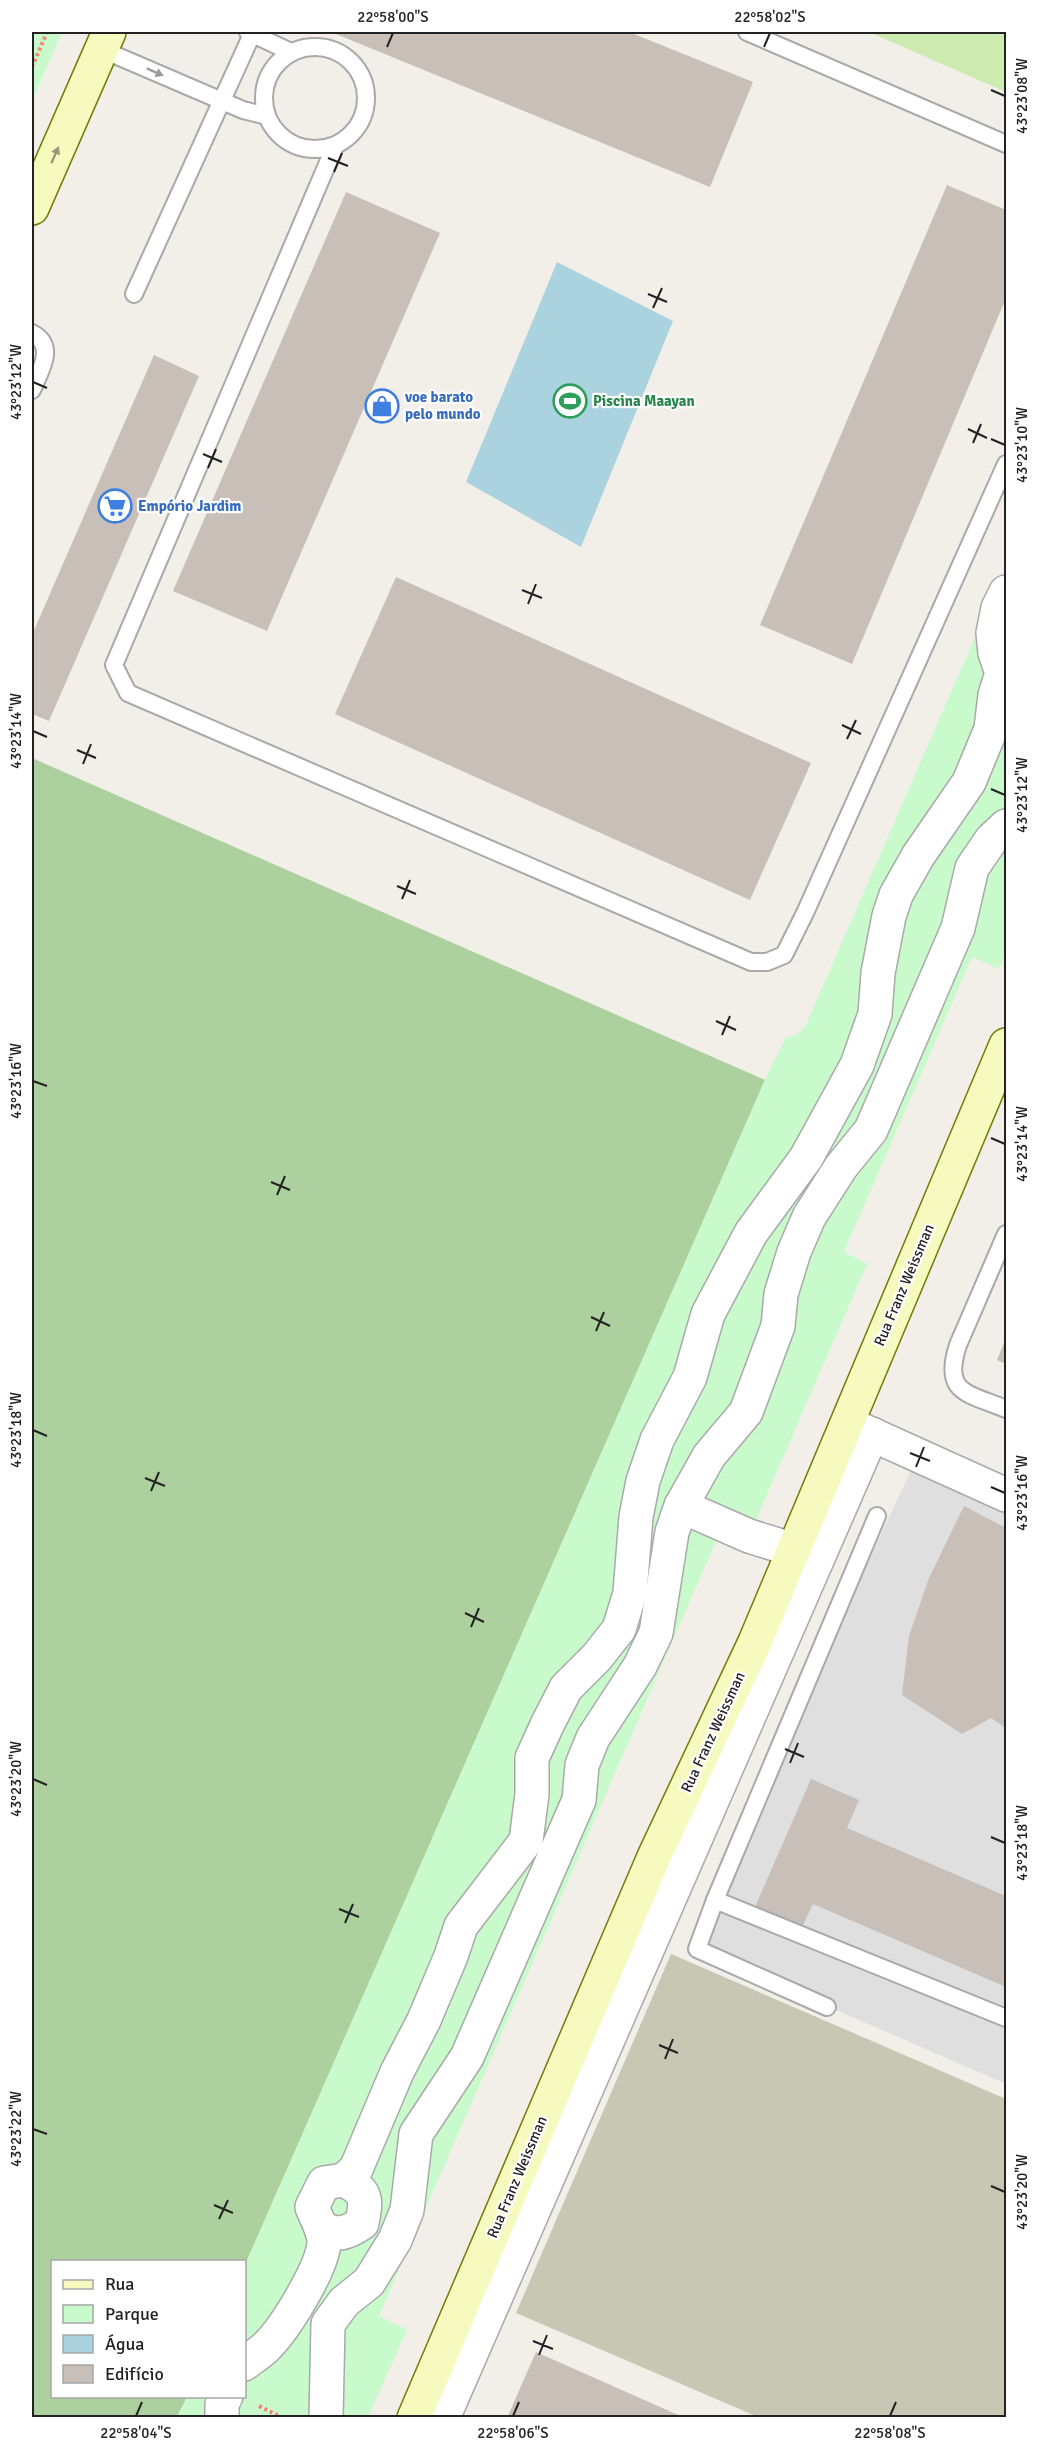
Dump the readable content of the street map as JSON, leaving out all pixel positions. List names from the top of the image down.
{
  "streets": {
    "street": ["Rua Franz Weissman"]
  },
  "places": {
    "sports": ["Piscina Maayan"],
    "shop": ["voe barato pelo mundo"],
    "supermarket": ["Empório Jardim"]
  },
  "legend": [
    "Rua",
    "Parque",
    "Água",
    "Edifício"
  ],
  "coordinates": [
    "22°58'00\"S",
    "22°58'02\"S",
    "43°23'08\"W",
    "43°23'12\"W",
    "43°23'10\"W",
    "43°23'14\"W",
    "43°23'16\"W",
    "43°23'18\"W",
    "43°23'20\"W",
    "43°23'22\"W",
    "22°58'04\"S",
    "22°58'06\"S",
    "22°58'08\"S"
  ]
}
